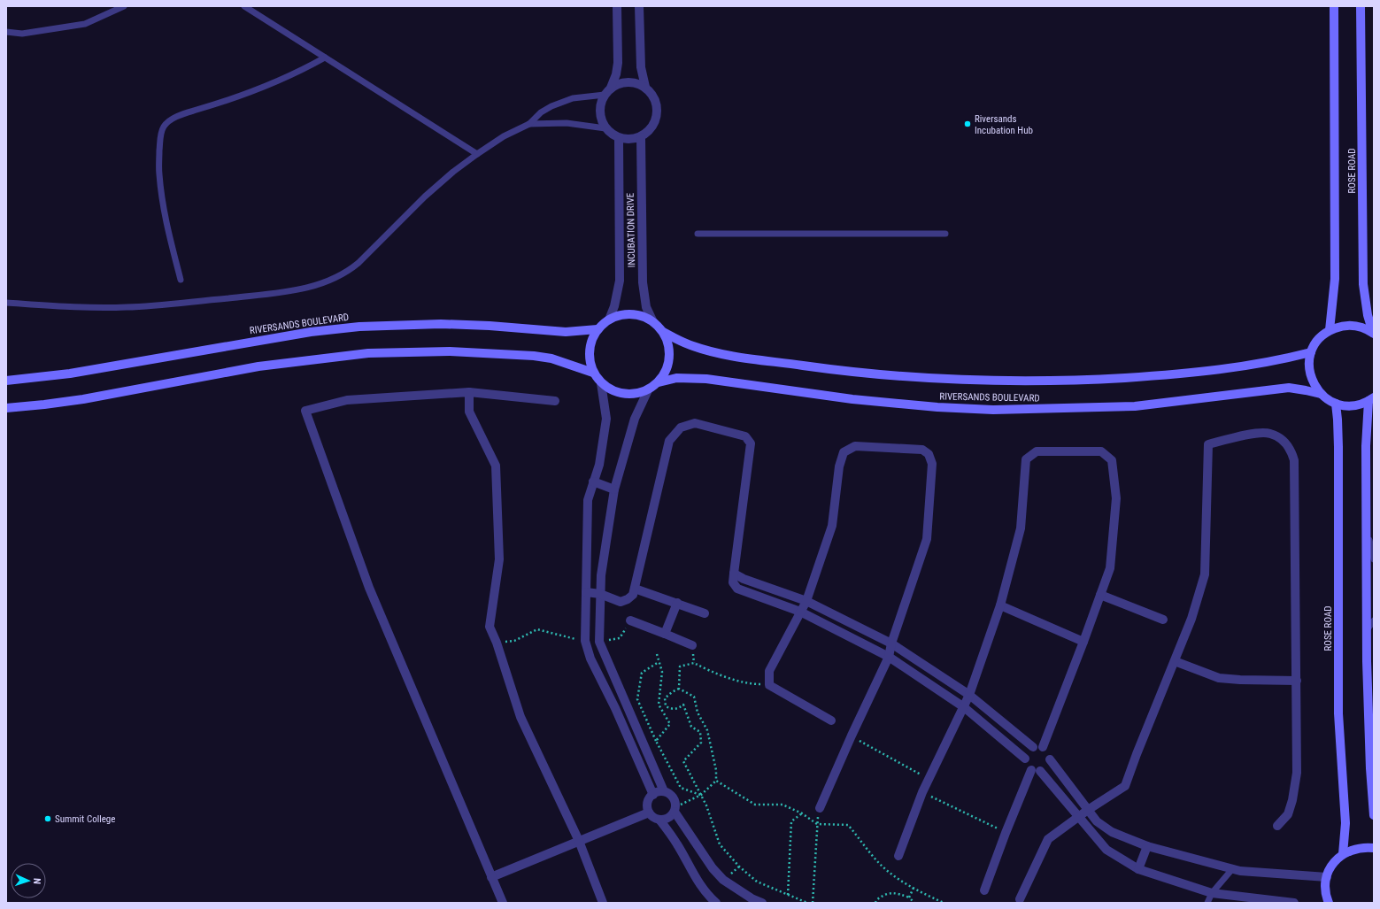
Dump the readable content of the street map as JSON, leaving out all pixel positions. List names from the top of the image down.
{
  "streets": {
    "street": ["ROSE ROAD", "INCUBATION DRIVE", "RIVERSANDS BOULEVARD"]
  },
  "crossings": [
    ["INCUBATION DRIVE", "RIVERSANDS BOULEVARD"]
  ],
  "places": ["Riversands Incubation Hub", "Summit College"],
  "north": "right"
}
